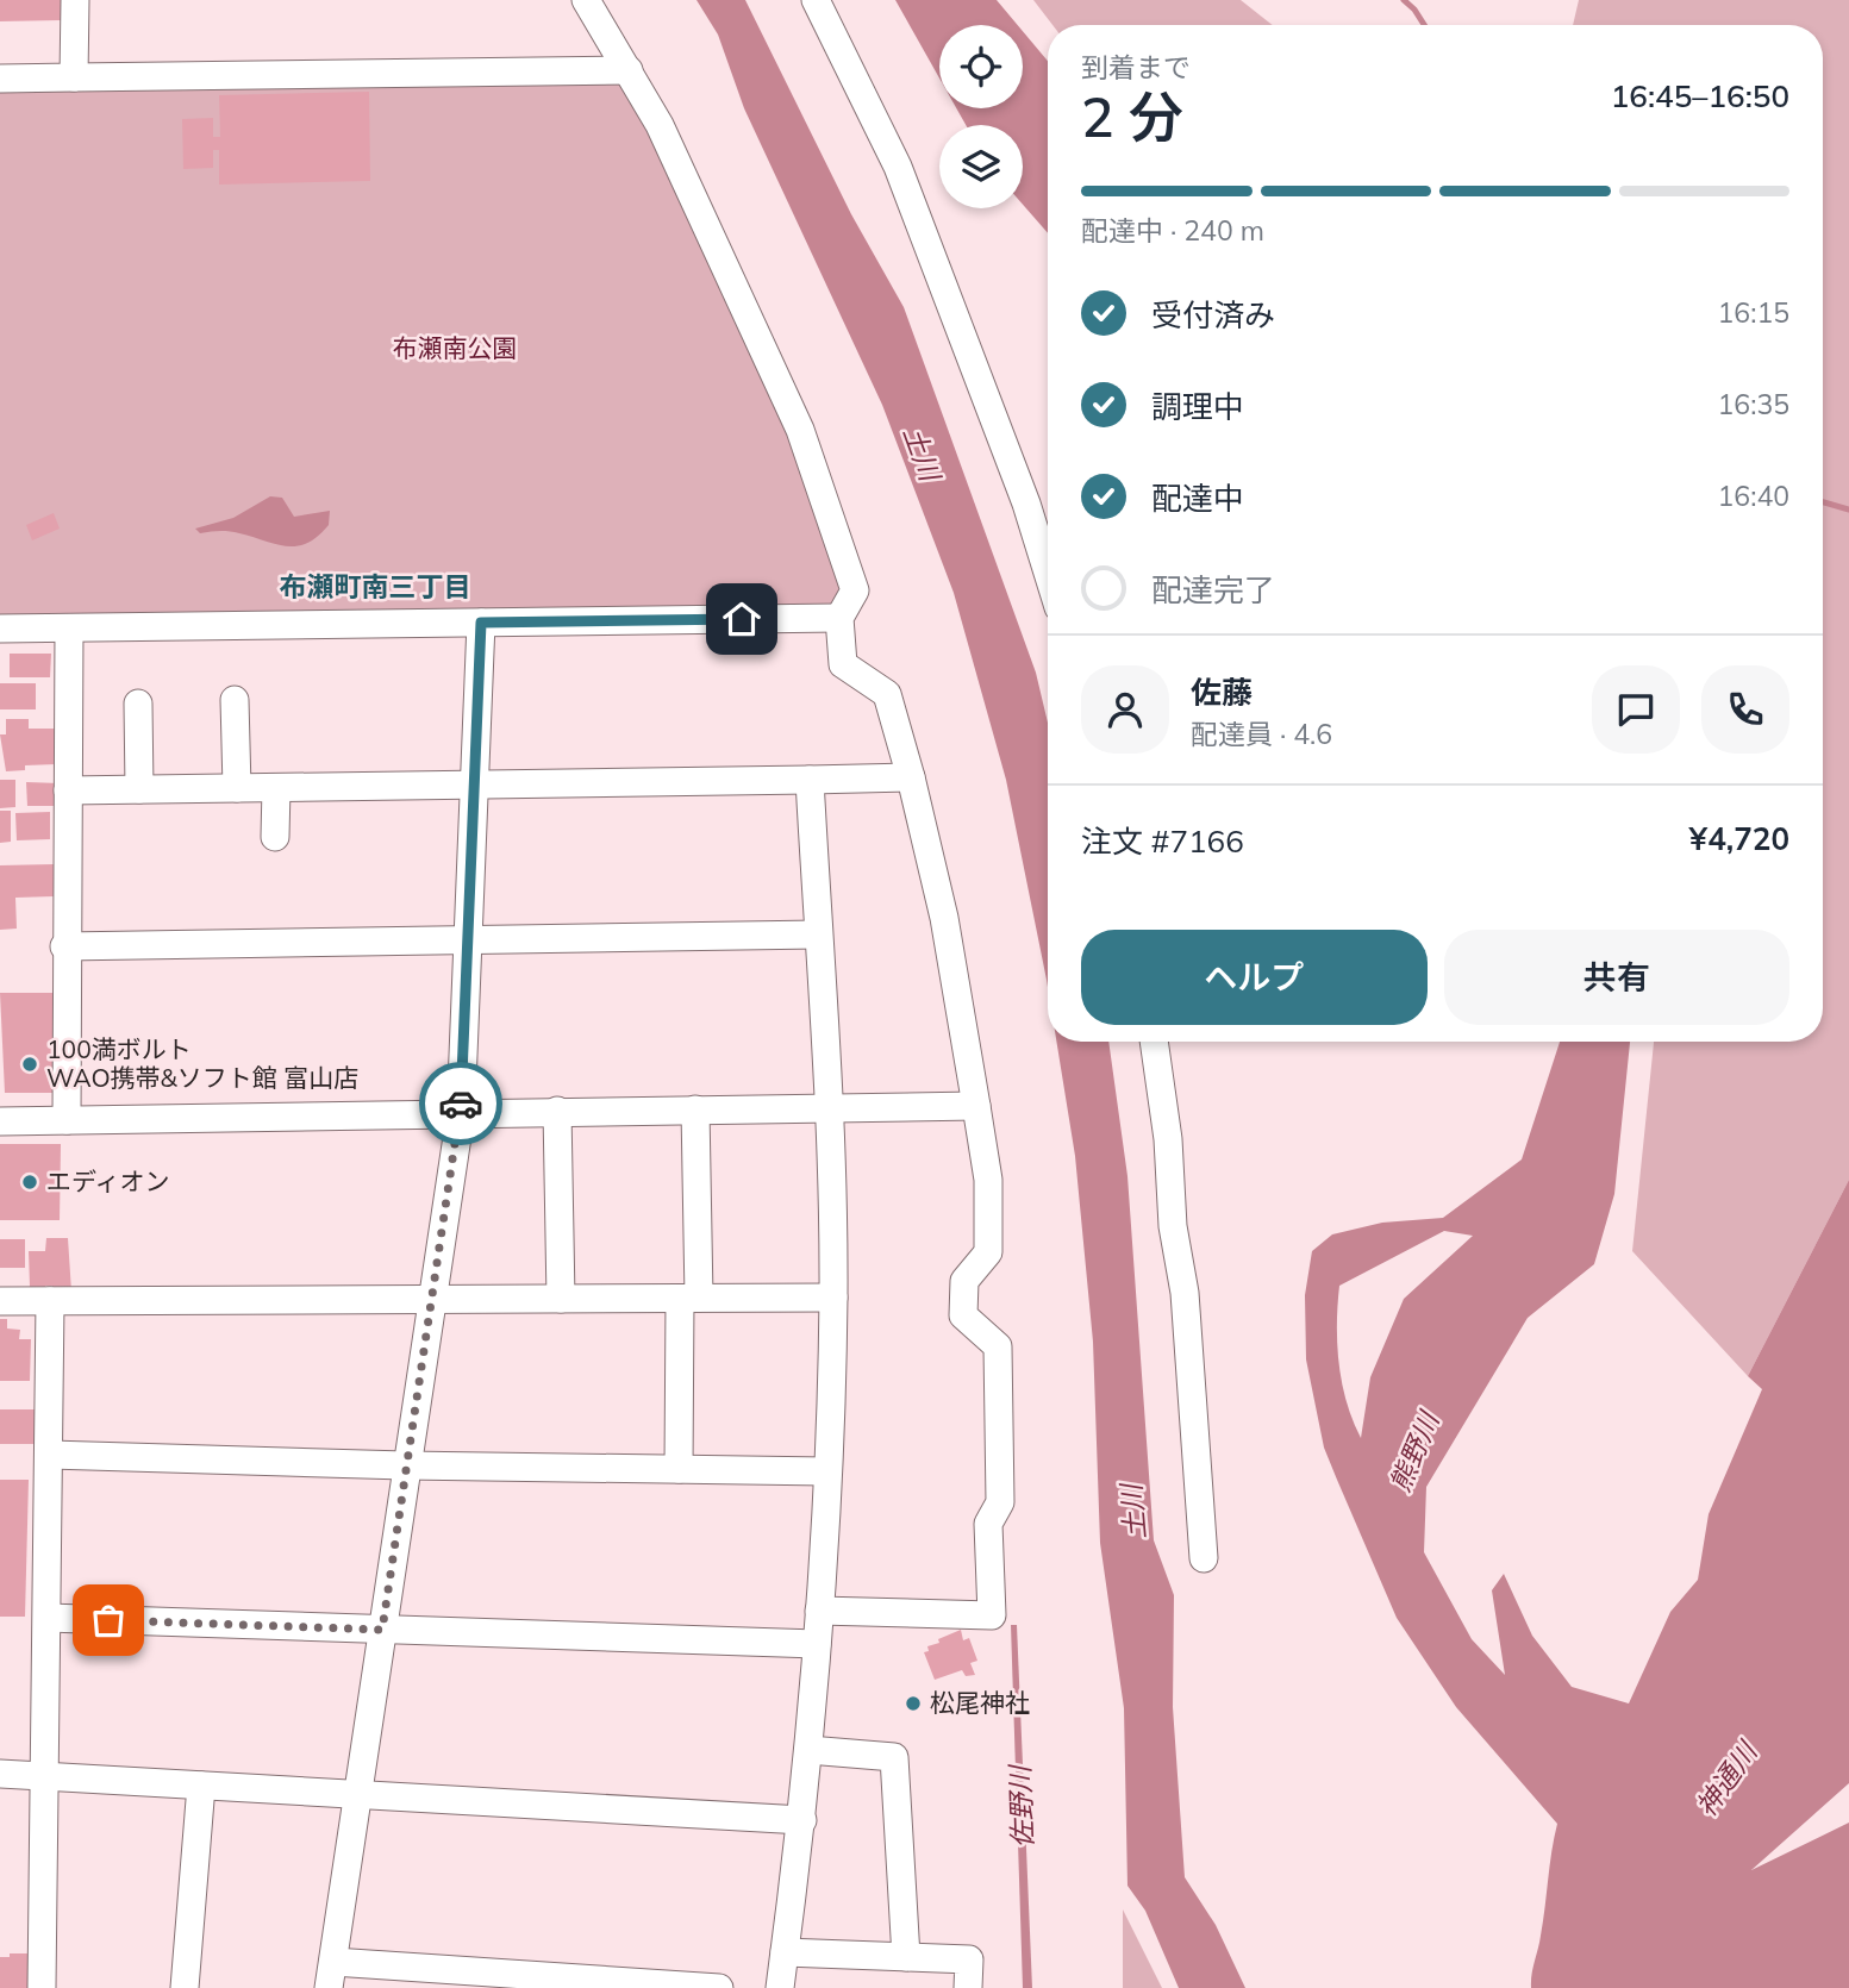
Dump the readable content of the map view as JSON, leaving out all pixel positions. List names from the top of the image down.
{
  "districts": ["布瀬町南三丁目"],
  "water": [
    "土川",
    "熊野川",
    "神通川",
    "佐野川"
  ],
  "parks": ["布瀬南公園"],
  "places": ["100満ボルト WAO携帯&ソフト館 富山店", "エディオン", "松尾神社"],
  "page": {
    "heading": ["2 分", "到着まで", "16:45–16:50"],
    "panel": [
      "佐藤",
      "配達員 · 4.6",
      "注文 #7166",
      "¥4,720"
    ],
    "bar": "配達中 · 240 m",
    "list": [
      ["受付済み", "16:15"],
      ["調理中", "16:35"],
      ["配達中", "16:40"],
      "配達完了"
    ],
    "buttons": ["ヘルプ", "共有"]
  }
}
